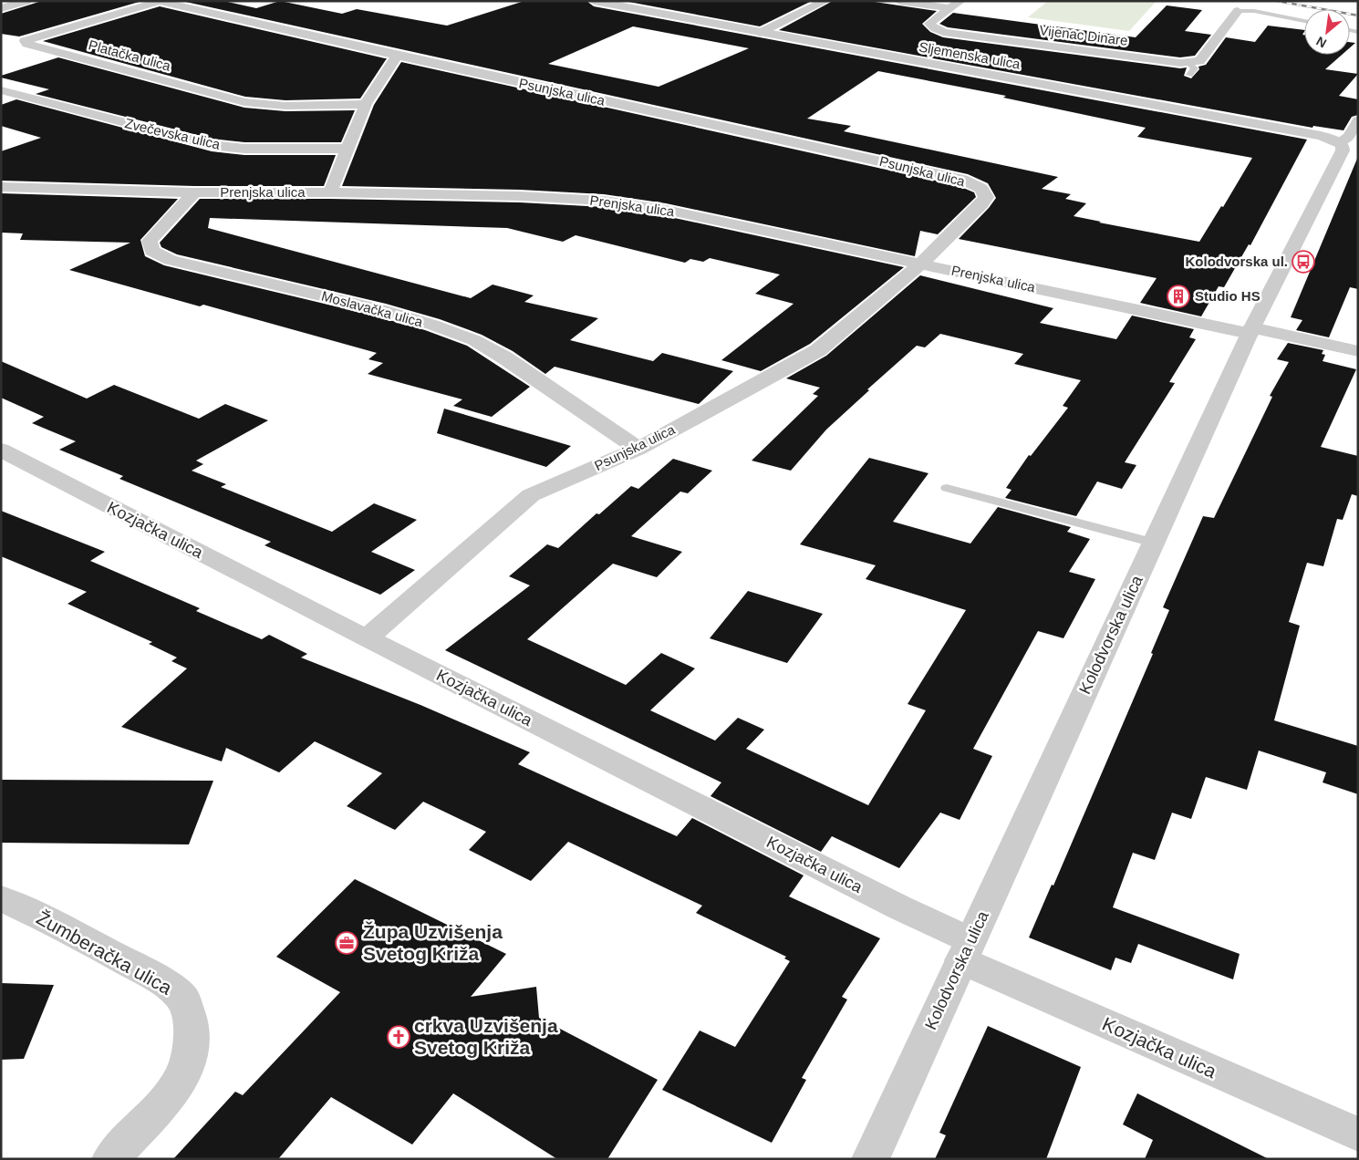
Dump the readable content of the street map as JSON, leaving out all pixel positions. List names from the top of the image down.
{
  "streets": {
    "street": [
      "Vijenac Dinare",
      "Platačka ulica",
      "Sljemenska ulica",
      "Psunjska ulica",
      "Zvečevska ulica",
      "Prenjska ulica",
      "Moslavačka ulica",
      "Kozjačka ulica",
      "Kolodvorska ulica",
      "Žumberačka ulica"
    ]
  },
  "crossings": [
    ["Platačka ulica", "Psunjska ulica"],
    ["Sljemenska ulica", "Kolodvorska ulica"],
    ["Psunjska ulica", "Prenjska ulica"],
    ["Psunjska ulica", "Moslavačka ulica"],
    ["Psunjska ulica", "Kozjačka ulica"],
    ["Prenjska ulica", "Moslavačka ulica"],
    ["Prenjska ulica", "Kolodvorska ulica"],
    ["Kozjačka ulica", "Kolodvorska ulica"]
  ],
  "places": {
    "bus stop": ["Kolodvorska ul."],
    "building": ["Studio HS"],
    "office": ["Župa Uzvišenja Svetog Križa"],
    "church": ["crkva Uzvišenja Svetog Križa"]
  },
  "north": "bottom left"
}
